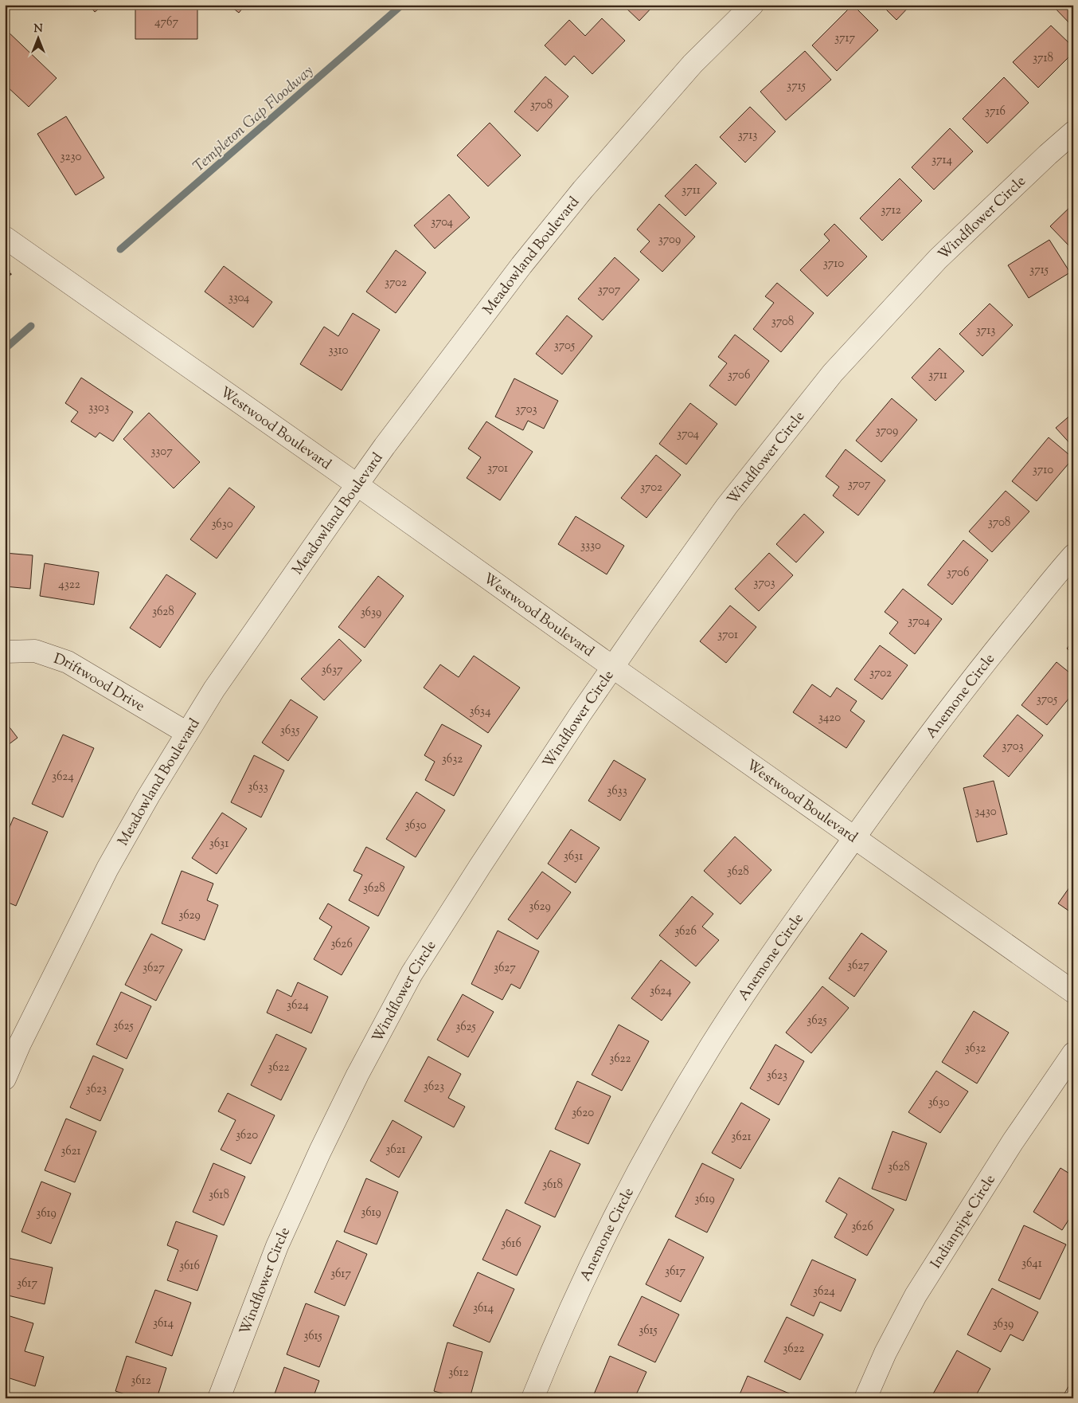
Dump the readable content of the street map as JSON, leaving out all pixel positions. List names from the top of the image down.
{
  "streets": {
    "street": [
      "Windflower Circle",
      "Meadowland Boulevard",
      "Westwood Boulevard",
      "Driftwood Drive",
      "Anemone Circle",
      "Indianpipe Circle"
    ]
  },
  "crossings": [
    ["Windflower Circle", "Westwood Boulevard"],
    ["Meadowland Boulevard", "Westwood Boulevard"],
    ["Meadowland Boulevard", "Driftwood Drive"],
    ["Westwood Boulevard", "Anemone Circle"]
  ],
  "water": ["Templeton Gap Floodway"],
  "house_numbers": [
    "4767",
    "3717",
    "3718",
    "3715",
    "3708",
    "3716",
    "3713",
    "3230",
    "3714",
    "3711",
    "3712",
    "3704",
    "3709",
    "3710",
    "3715",
    "3702",
    "3707",
    "3304",
    "3708",
    "3713",
    "3705",
    "3310",
    "3706",
    "3711",
    "3303",
    "3703",
    "3709",
    "3704",
    "3307",
    "3701",
    "3710",
    "3707",
    "3702",
    "3708",
    "3630",
    "3330",
    "3706",
    "3703",
    "4322",
    "3628",
    "3639",
    "3704",
    "3701",
    "3637",
    "3702",
    "3705",
    "3634",
    "3420",
    "3635",
    "3703",
    "3632",
    "3624",
    "3633",
    "3633",
    "3430",
    "3630",
    "3631",
    "3631",
    "3628",
    "3628",
    "3629",
    "3629",
    "3626",
    "3626",
    "3627",
    "3627",
    "3627",
    "3624",
    "3624",
    "3625",
    "3625",
    "3625",
    "3632",
    "3622",
    "3622",
    "3623",
    "3623",
    "3623",
    "3630",
    "3620",
    "3620",
    "3621",
    "3621",
    "3621",
    "3628",
    "3618",
    "3618",
    "3619",
    "3619",
    "3619",
    "3626",
    "3616",
    "3641",
    "3616",
    "3617",
    "3617",
    "3617",
    "3624",
    "3614",
    "3614",
    "3639",
    "3615",
    "3615",
    "3622",
    "3612",
    "3612"
  ],
  "north": "top"
}
